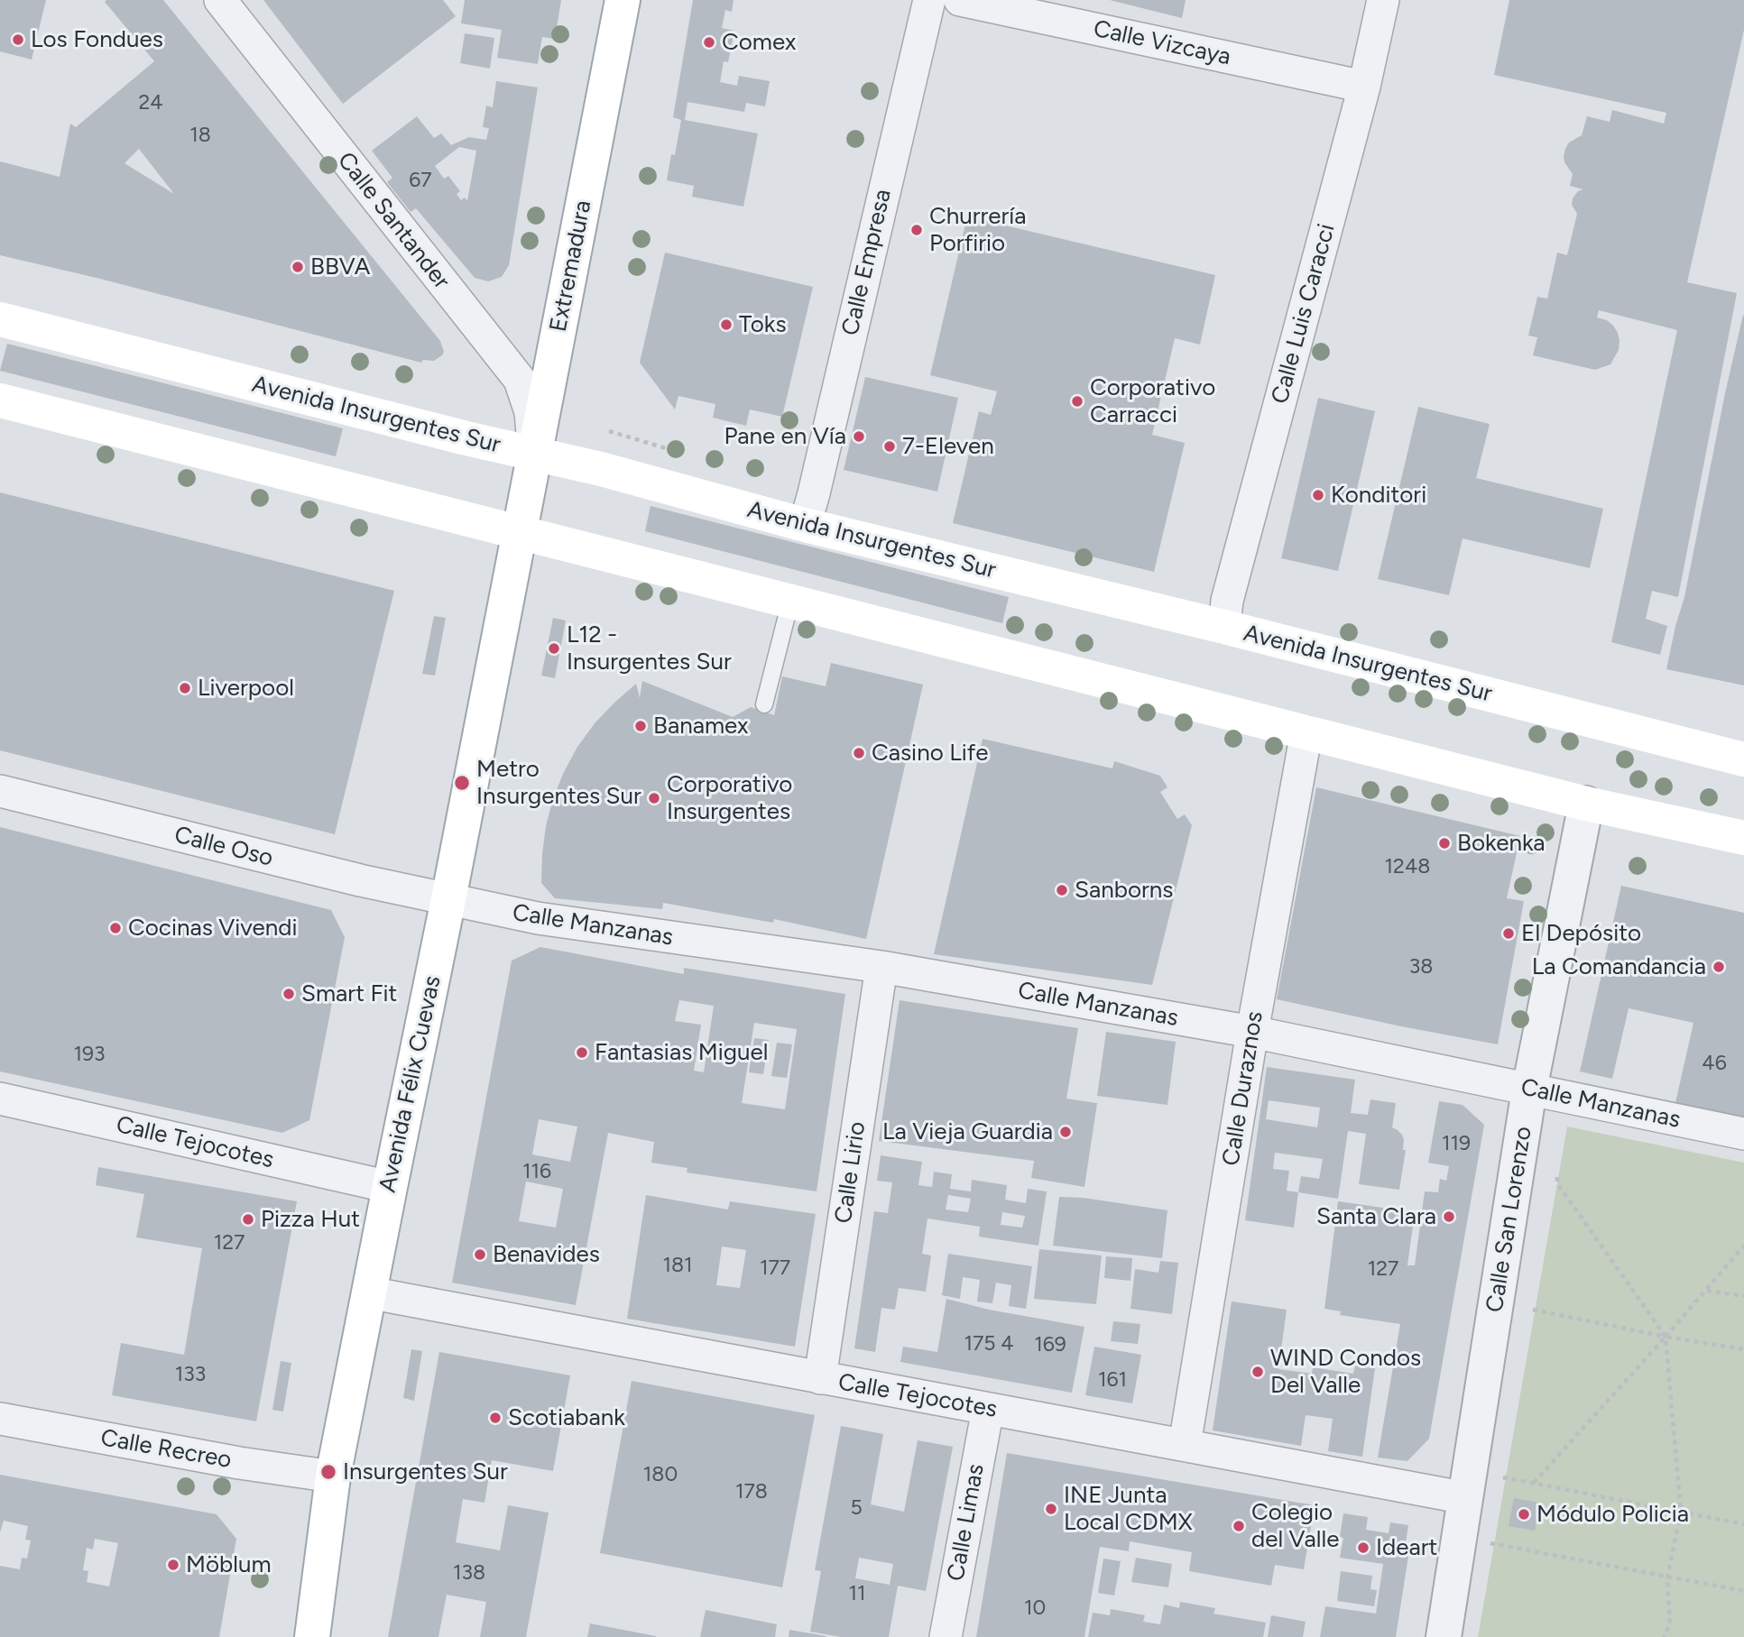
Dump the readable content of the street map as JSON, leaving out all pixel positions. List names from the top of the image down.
{
  "streets": {
    "main road": ["Extremadura", "Avenida Insurgentes Sur", "Avenida Félix Cuevas"],
    "street": [
      "Calle Vizcaya",
      "Calle Santander",
      "Calle Empresa",
      "Calle Luis Caracci",
      "Calle Oso",
      "Calle Manzanas",
      "Calle Duraznos",
      "Calle Tejocotes",
      "Calle Lirio",
      "Calle San Lorenzo",
      "Calle Recreo",
      "Calle Limas"
    ]
  },
  "crossings": [
    ["Calle Vizcaya", "Calle Luis Caracci"],
    ["Calle Santander", "Extremadura"],
    ["Calle Santander", "Avenida Insurgentes Sur"],
    ["Calle Empresa", "Avenida Insurgentes Sur"],
    ["Extremadura", "Avenida Insurgentes Sur"],
    ["Extremadura", "Avenida Félix Cuevas"],
    ["Calle Luis Caracci", "Avenida Insurgentes Sur"],
    ["Calle Oso", "Calle Manzanas"],
    ["Calle Oso", "Avenida Félix Cuevas"],
    ["Calle Manzanas", "Avenida Félix Cuevas"],
    ["Calle Manzanas", "Calle Duraznos"],
    ["Calle Manzanas", "Calle Lirio"],
    ["Calle Manzanas", "Calle San Lorenzo"],
    ["Avenida Félix Cuevas", "Calle Tejocotes"],
    ["Avenida Félix Cuevas", "Calle Recreo"],
    ["Calle Duraznos", "Calle Tejocotes"],
    ["Calle Tejocotes", "Calle Lirio"],
    ["Calle Tejocotes", "Calle San Lorenzo"],
    ["Calle Tejocotes", "Calle Limas"]
  ],
  "places": [
    "Los Fondues",
    "Comex",
    "Churrería Porfirio",
    "BBVA",
    "Toks",
    "Corporativo Carracci",
    "Pane en Vía",
    "7-Eleven",
    "Konditori",
    "L12 - Insurgentes Sur",
    "Liverpool",
    "Banamex",
    "Casino Life",
    "Metro Insurgentes Sur",
    "Corporativo Insurgentes",
    "Bokenka",
    "Sanborns",
    "Cocinas Vivendi",
    "El Depósito",
    "La Comandancia",
    "Smart Fit",
    "Fantasias Miguel",
    "La Vieja Guardia",
    "Santa Clara",
    "Pizza Hut",
    "Benavides",
    "WIND Condos Del Valle",
    "Scotiabank",
    "Insurgentes Sur",
    "INE Junta Local CDMX",
    "Módulo Policia",
    "Colegio del Valle",
    "Ideart",
    "Möblum"
  ],
  "house_numbers": [
    "24",
    "18",
    "67",
    "1248",
    "38",
    "193",
    "46",
    "119",
    "116",
    "127",
    "181",
    "177",
    "127",
    "175 4",
    "169",
    "133",
    "161",
    "180",
    "178",
    "5",
    "138",
    "11",
    "10"
  ]
}
